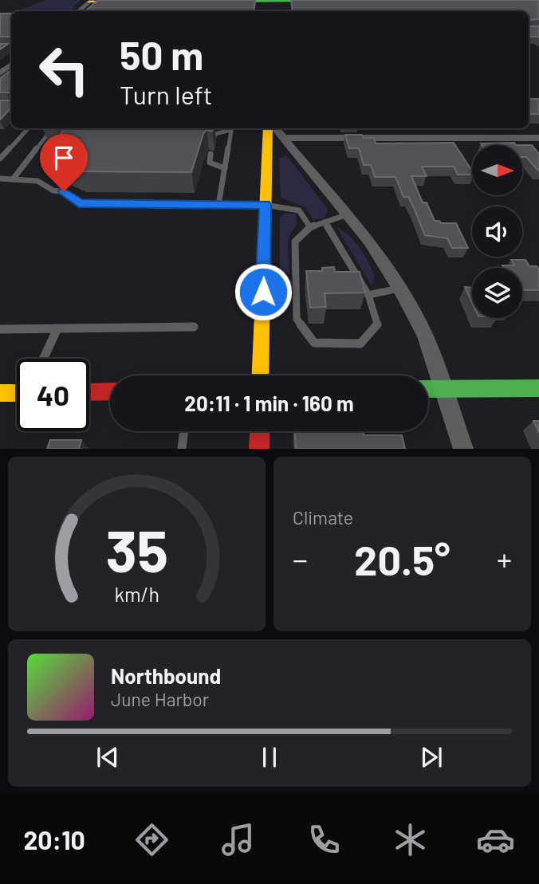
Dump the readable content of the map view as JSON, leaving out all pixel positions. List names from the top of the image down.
{
  "north": "right",
  "page": {
    "turn": ["50 m", "Turn left"],
    "limit": "40",
    "trip": "20:11 · 1 min · 160 m",
    "tile": "Climate",
    "heat": ["−", "20.5°", "+"],
    "song": ["Northbound", "June Harbor"],
    "tabs": "20:10",
    "gauge": ["35", "km/h"]
  }
}
